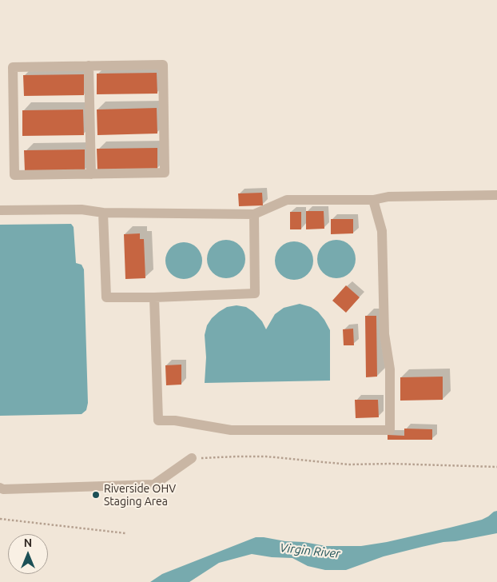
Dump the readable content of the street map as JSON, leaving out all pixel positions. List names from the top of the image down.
{
  "water": ["Virgin River"],
  "places": ["Riverside OHV Staging Area"],
  "north": "top"
}
